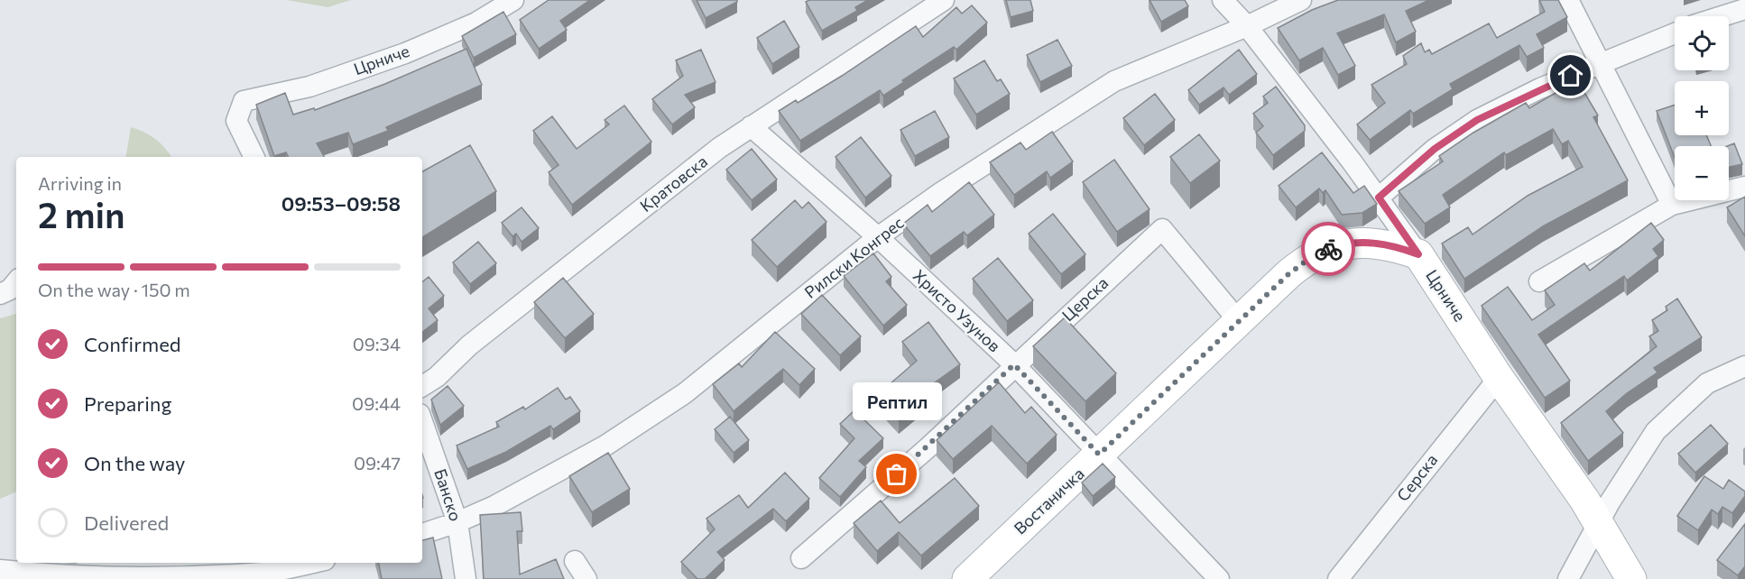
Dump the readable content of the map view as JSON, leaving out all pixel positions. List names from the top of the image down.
{
  "streets": {
    "street": [
      "Црниче",
      "Кратовска",
      "Рилски Конгрес",
      "Церска",
      "Христо Узунов",
      "Серска",
      "Банско",
      "Востаничка"
    ]
  },
  "crossings": [
    ["Црниче", "Рилски Конгрес"],
    ["Црниче", "Серска"],
    ["Црниче", "Востаничка"],
    ["Кратовска", "Христо Узунов"],
    ["Рилски Конгрес", "Христо Узунов"],
    ["Рилски Конгрес", "Банско"],
    ["Церска", "Христо Узунов"],
    ["Церска", "Востаничка"],
    ["Христо Узунов", "Востаничка"]
  ],
  "places": ["Рептил"],
  "page": {
    "map_buttons": ["+", "−"],
    "heading": ["2 min", "Arriving in", "09:53–09:58"],
    "bar": "On the way · 150 m",
    "list": [
      ["Confirmed", "09:34"],
      ["Preparing", "09:44"],
      ["On the way", "09:47"],
      "Delivered"
    ],
    "bubble": "Рептил"
  }
}
